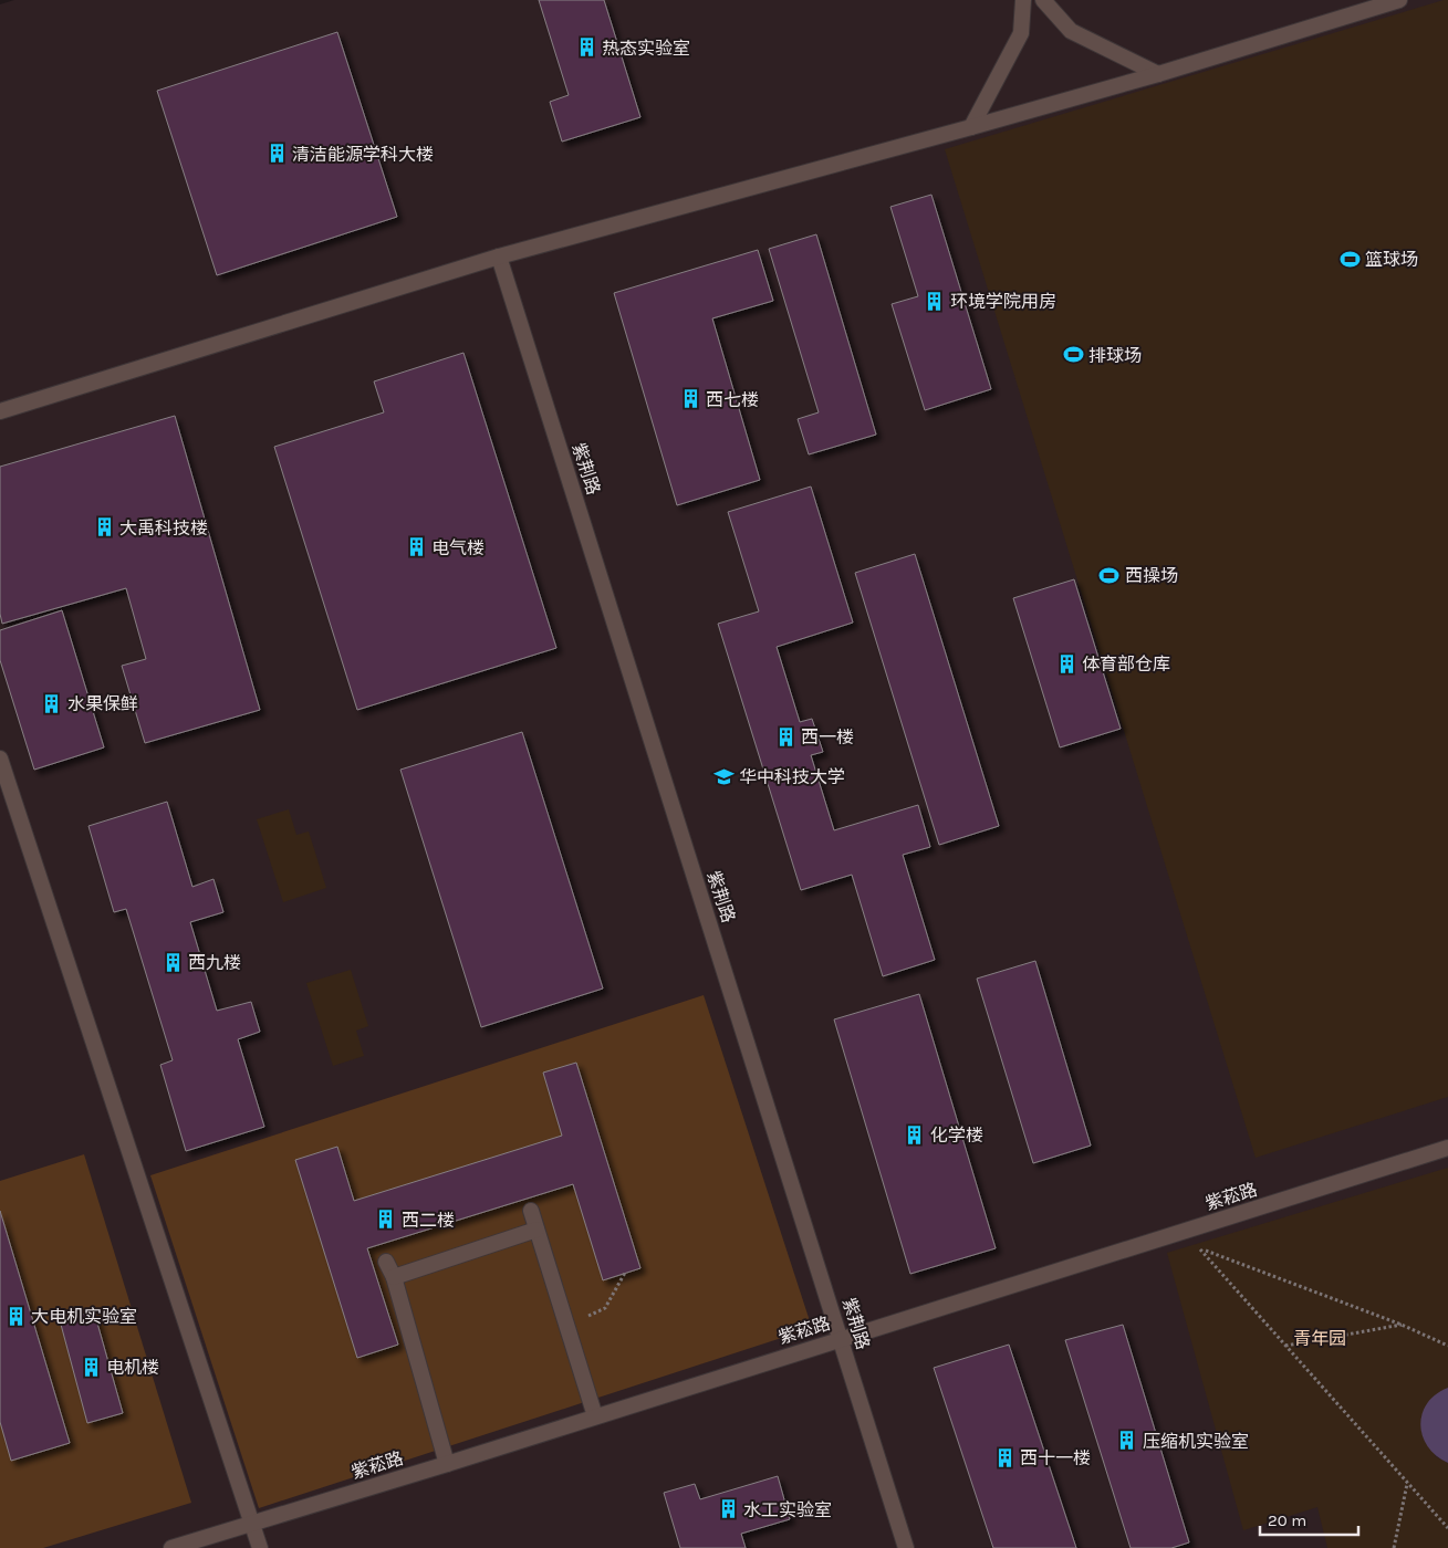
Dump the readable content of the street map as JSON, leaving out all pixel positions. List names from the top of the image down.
{
  "streets": {
    "street": ["紫荆路", "紫菘路"]
  },
  "crossings": [
    ["紫荆路", "紫菘路"]
  ],
  "parks": ["青年园"],
  "places": {
    "building": [
      "热态实验室",
      "清洁能源学科大楼",
      "环境学院用房",
      "西七楼",
      "大禹科技楼",
      "电气楼",
      "体育部仓库",
      "水果保鲜",
      "西一楼",
      "西九楼",
      "化学楼",
      "西二楼",
      "大电机实验室",
      "电机楼",
      "压缩机实验室",
      "西十一楼",
      "水工实验室"
    ],
    "sports": ["篮球场", "排球场", "西操场"],
    "school or university": ["华中科技大学"]
  },
  "scale_bar": "20 m"
}
